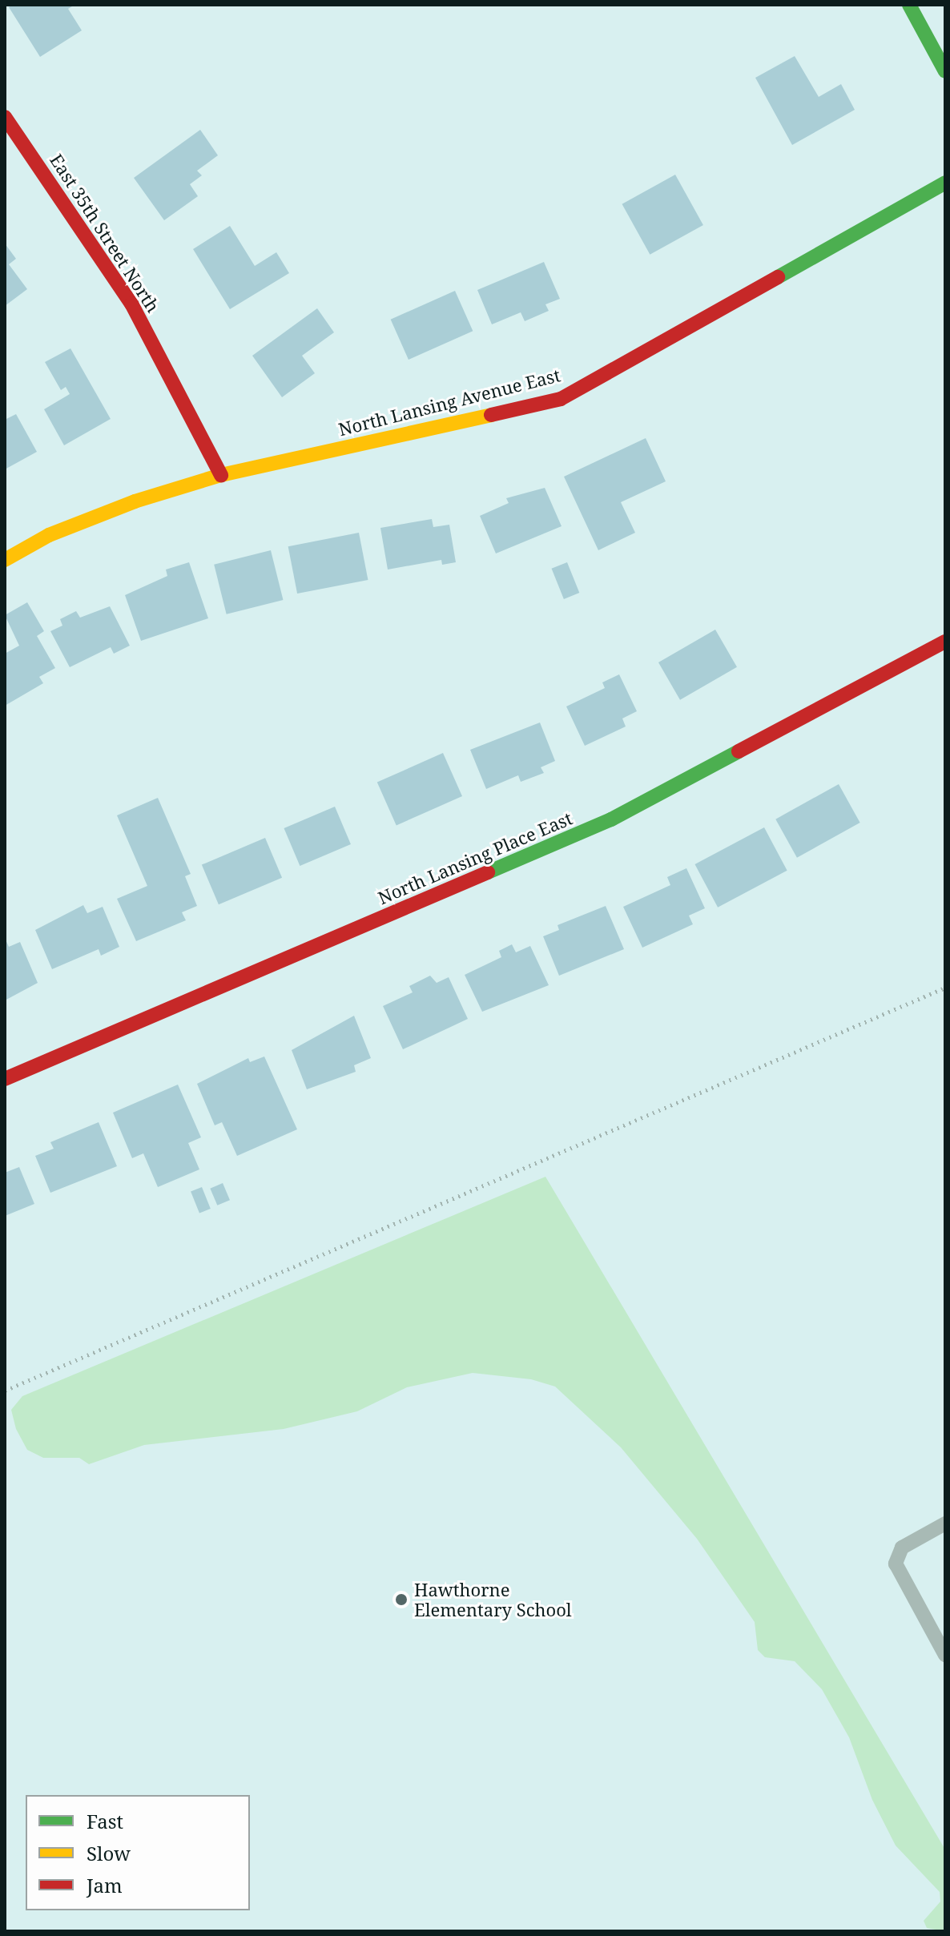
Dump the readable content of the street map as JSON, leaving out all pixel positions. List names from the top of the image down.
{
  "streets": {
    "street": ["East 35th Street North", "North Lansing Avenue East", "North Lansing Place East"]
  },
  "crossings": [
    ["East 35th Street North", "North Lansing Avenue East"]
  ],
  "places": ["Hawthorne Elementary School"],
  "legend": ["Fast", "Slow", "Jam"]
}
